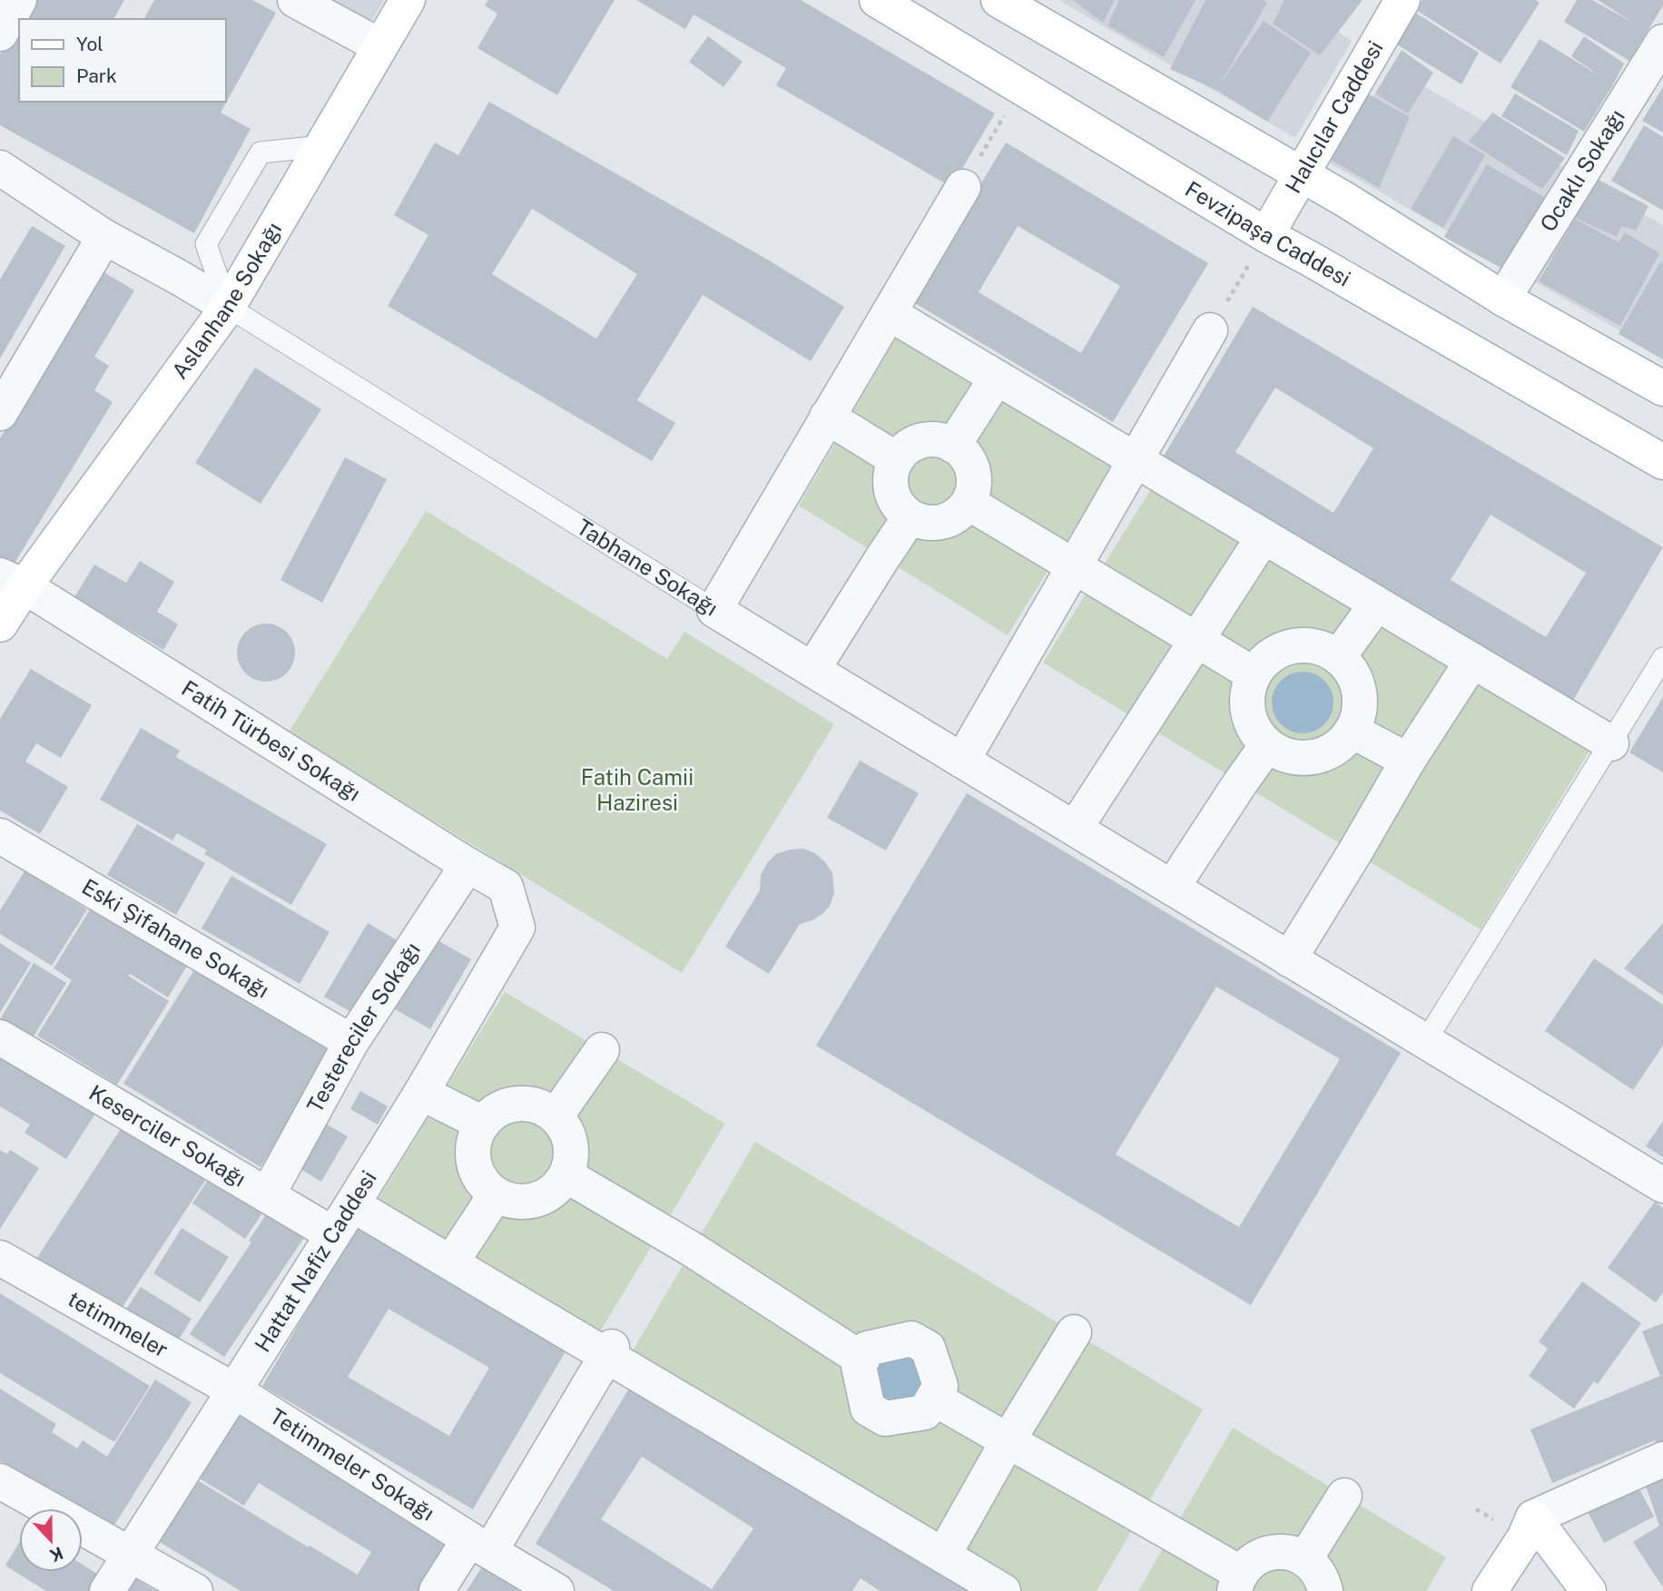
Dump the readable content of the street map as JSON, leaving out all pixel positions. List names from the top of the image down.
{
  "streets": {
    "main road": ["Halıcılar Caddesi", "Fevzipaşa Caddesi", "Aslanhane Sokağı"],
    "street": [
      "Ocaklı Sokağı",
      "Tabhane Sokağı",
      "Fatih Türbesi Sokağı",
      "Eski Şifahane Sokağı",
      "Testereciler Sokağı",
      "Keserciler Sokağı",
      "Hattat Nafiz Caddesi",
      "tetimmeler",
      "Tetimmeler Sokağı"
    ]
  },
  "crossings": [
    ["Halıcılar Caddesi", "Fevzipaşa Caddesi"],
    ["Aslanhane Sokağı", "Tabhane Sokağı"],
    ["Aslanhane Sokağı", "Fatih Türbesi Sokağı"],
    ["Fatih Türbesi Sokağı", "Testereciler Sokağı"],
    ["Fatih Türbesi Sokağı", "Hattat Nafiz Caddesi"],
    ["Eski Şifahane Sokağı", "Testereciler Sokağı"],
    ["Testereciler Sokağı", "Keserciler Sokağı"],
    ["Keserciler Sokağı", "Hattat Nafiz Caddesi"],
    ["Hattat Nafiz Caddesi", "tetimmeler"],
    ["Hattat Nafiz Caddesi", "Tetimmeler Sokağı"],
    ["tetimmeler", "Tetimmeler Sokağı"]
  ],
  "parks": ["Fatih Camii Haziresi"],
  "legend": ["Yol", "Park"],
  "north": "bottom"
}
